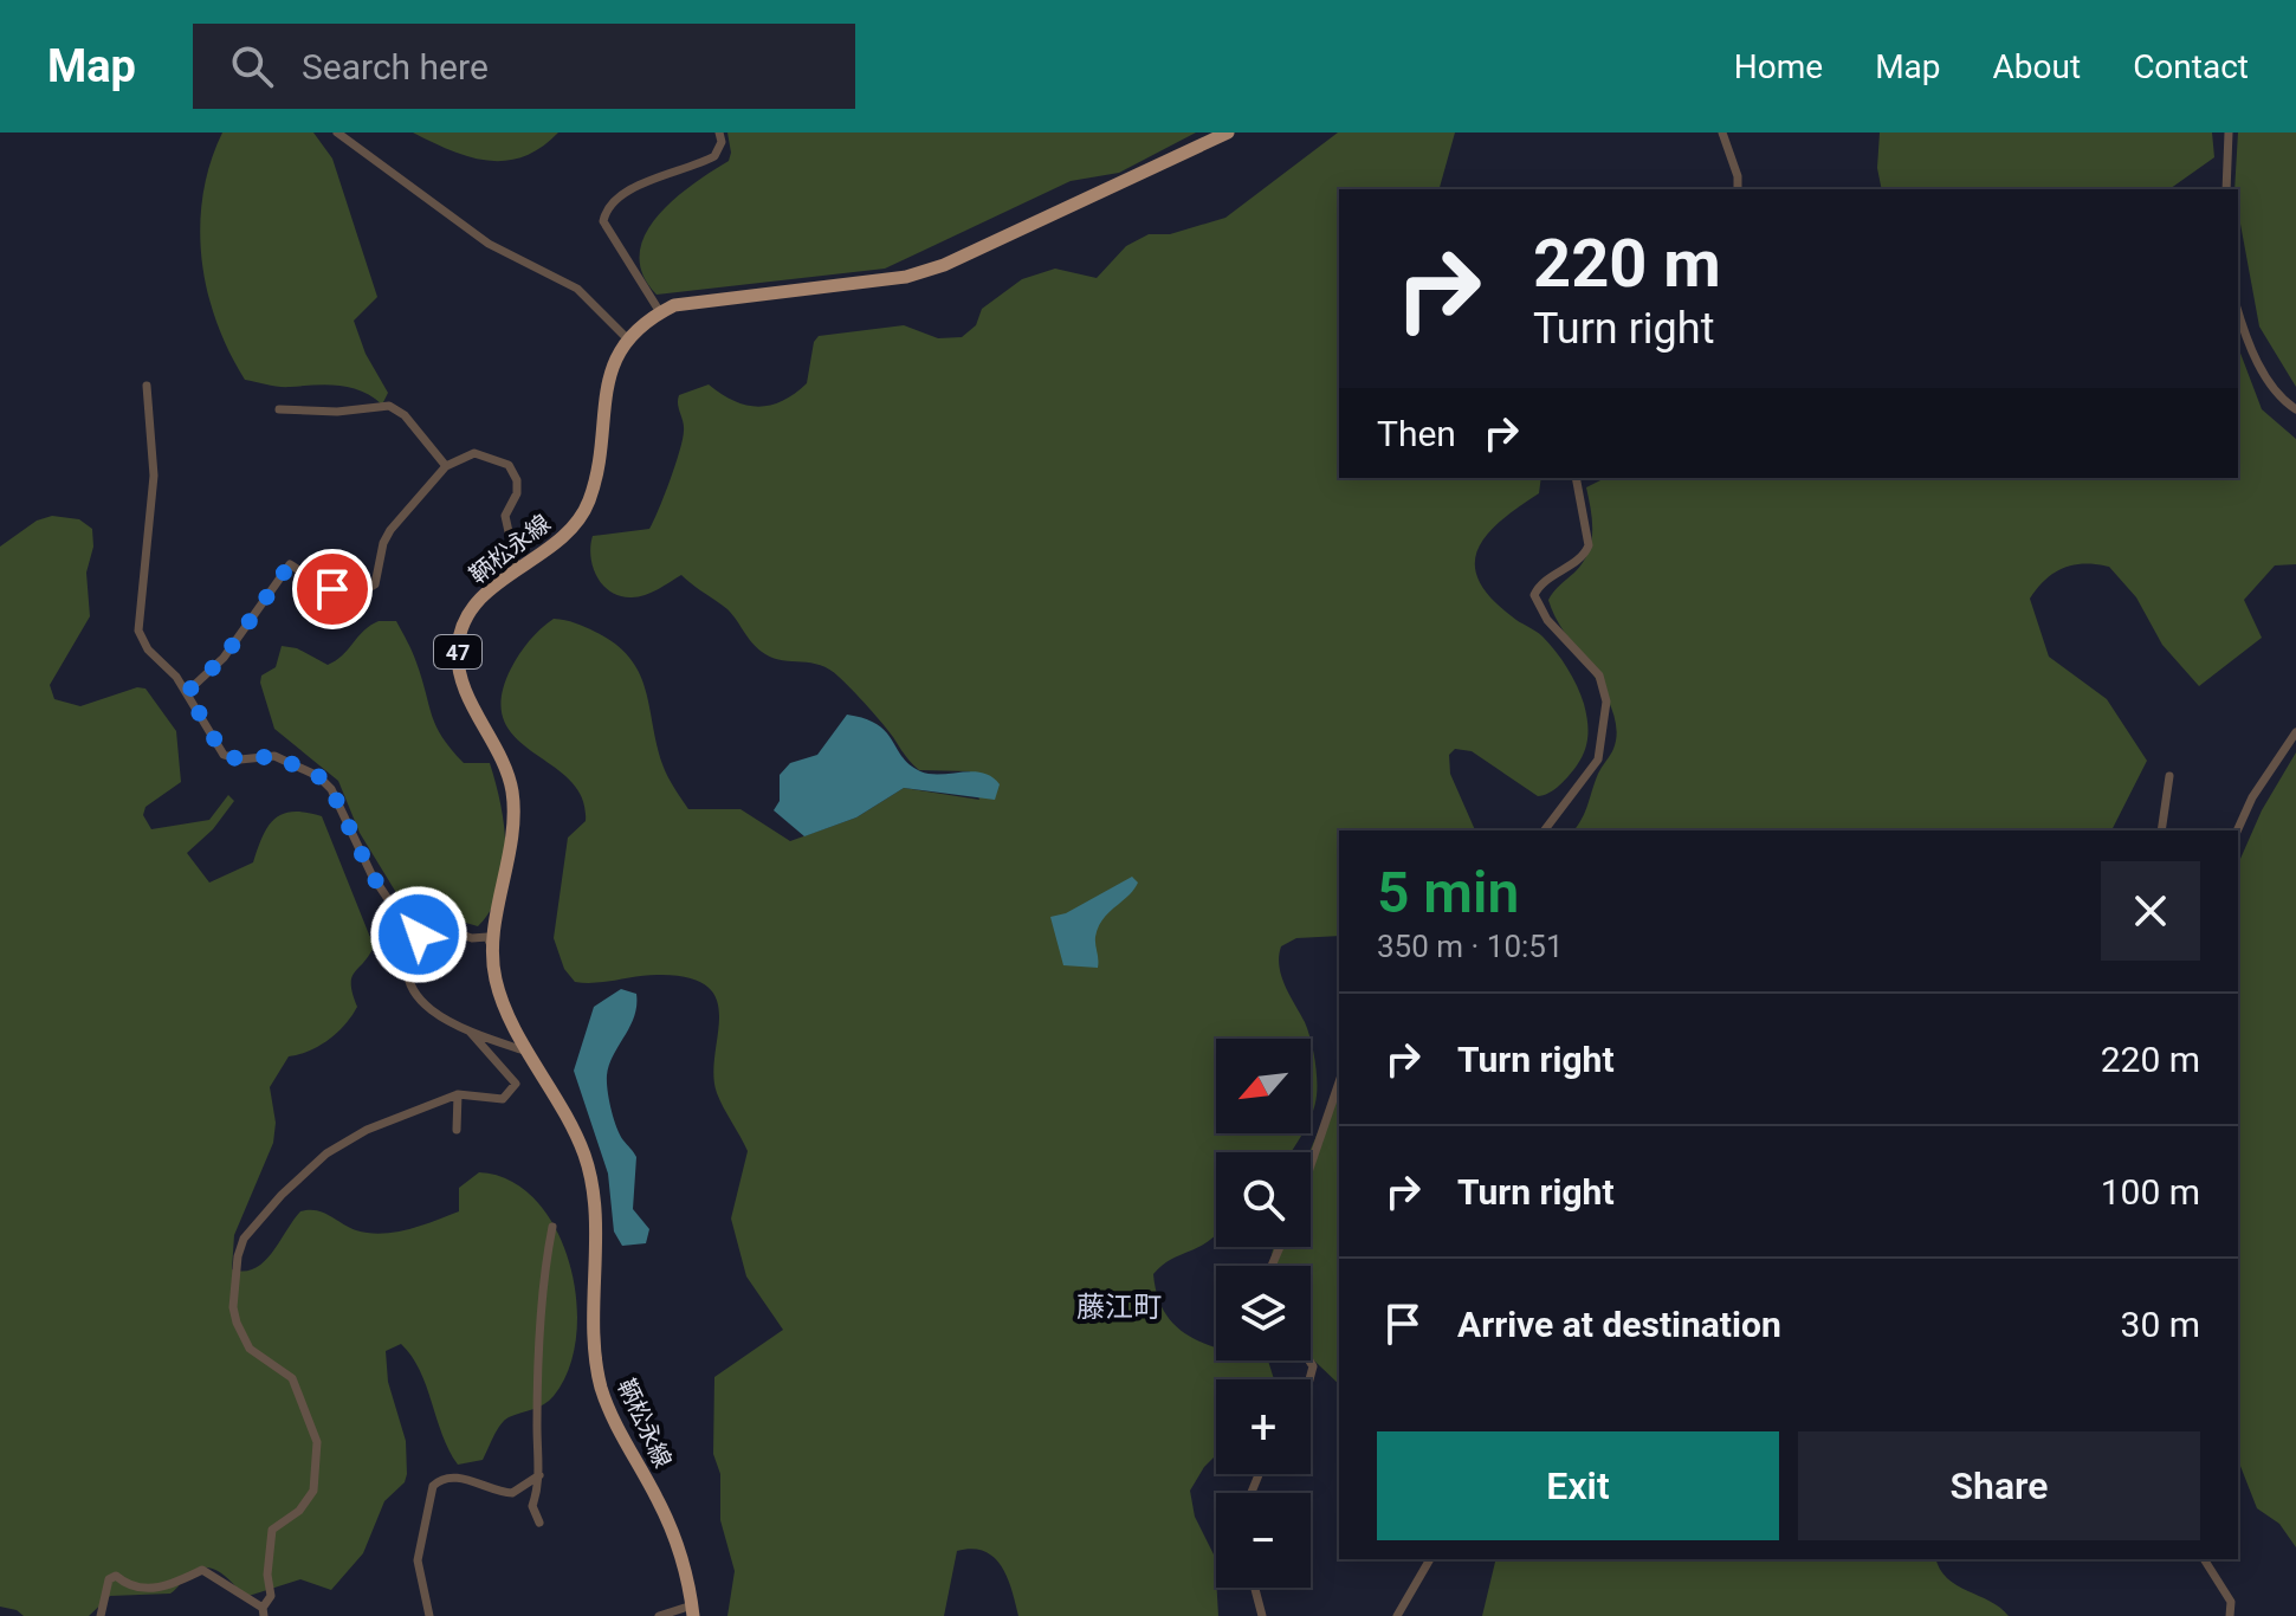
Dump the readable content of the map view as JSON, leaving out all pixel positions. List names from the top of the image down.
{
  "streets": {
    "main road": ["鞆松永線", "47"]
  },
  "districts": ["藤江町"],
  "north": "bottom left",
  "page": {
    "header": "Map",
    "search": "Search here",
    "nav": [
      "Home",
      "Map",
      "About",
      "Contact"
    ],
    "turn": ["220 m", "Turn right"],
    "then": "Then",
    "heading": ["5 min", "350 m · 10:51"],
    "list": [
      {
        "name": "Turn right",
        "value": "220 m"
      },
      {
        "name": "Turn right",
        "value": "100 m"
      },
      {
        "name": "Arrive at destination",
        "value": "30 m"
      }
    ],
    "map_buttons": ["+", "−"],
    "buttons": ["Exit", "Share"]
  }
}
